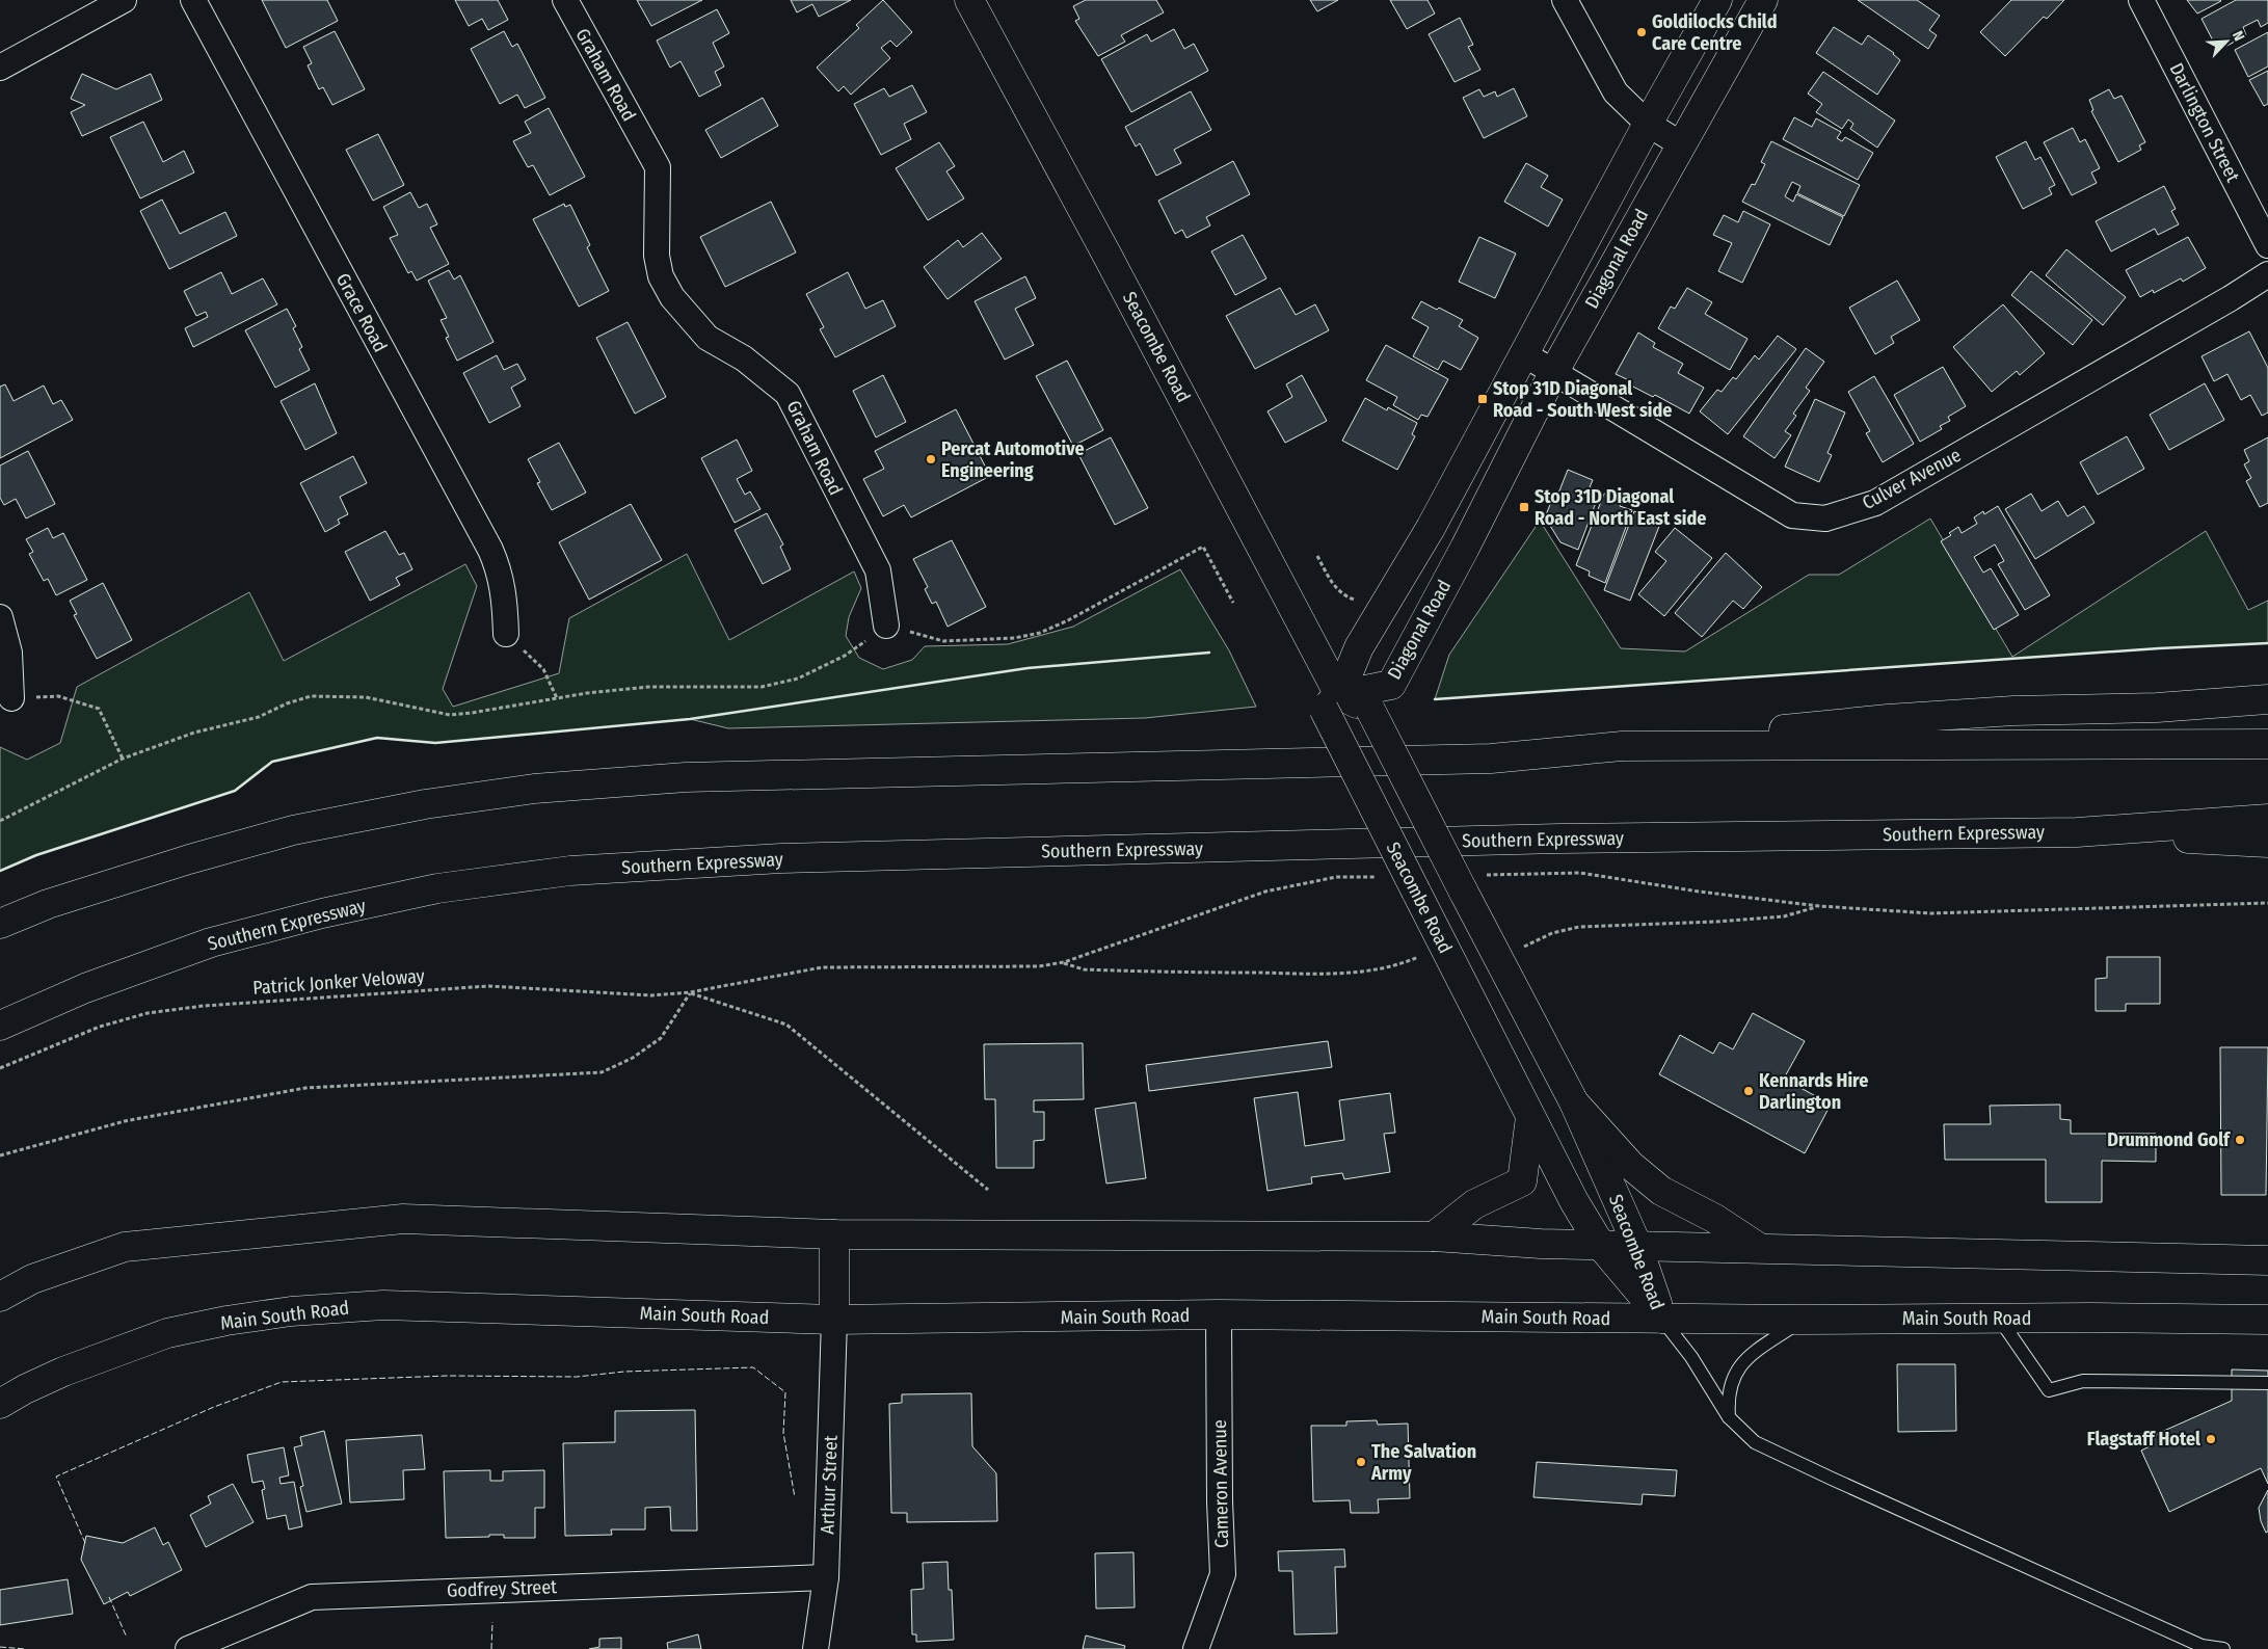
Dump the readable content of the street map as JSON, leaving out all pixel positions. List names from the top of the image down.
{
  "streets": {
    "main road": [
      "Diagonal Road",
      "Seacombe Road",
      "Southern Expressway",
      "Main South Road"
    ],
    "street": [
      "Graham Road",
      "Darlington Street",
      "Grace Road",
      "Culver Avenue",
      "Cameron Avenue",
      "Arthur Street",
      "Godfrey Street"
    ],
    "path": ["Patrick Jonker Veloway"]
  },
  "crossings": [
    ["Diagonal Road", "Seacombe Road"],
    ["Diagonal Road", "Culver Avenue"],
    ["Seacombe Road", "Main South Road"],
    ["Main South Road", "Cameron Avenue"],
    ["Main South Road", "Arthur Street"],
    ["Arthur Street", "Godfrey Street"]
  ],
  "places": {
    "other": [
      "Goldilocks Child Care Centre",
      "Percat Automotive Engineering",
      "Kennards Hire Darlington",
      "Drummond Golf",
      "Flagstaff Hotel",
      "The Salvation Army"
    ],
    "transit": ["Stop 31D Diagonal Road - South West side", "Stop 31D Diagonal Road - North East side"]
  },
  "north": "top right"
}
